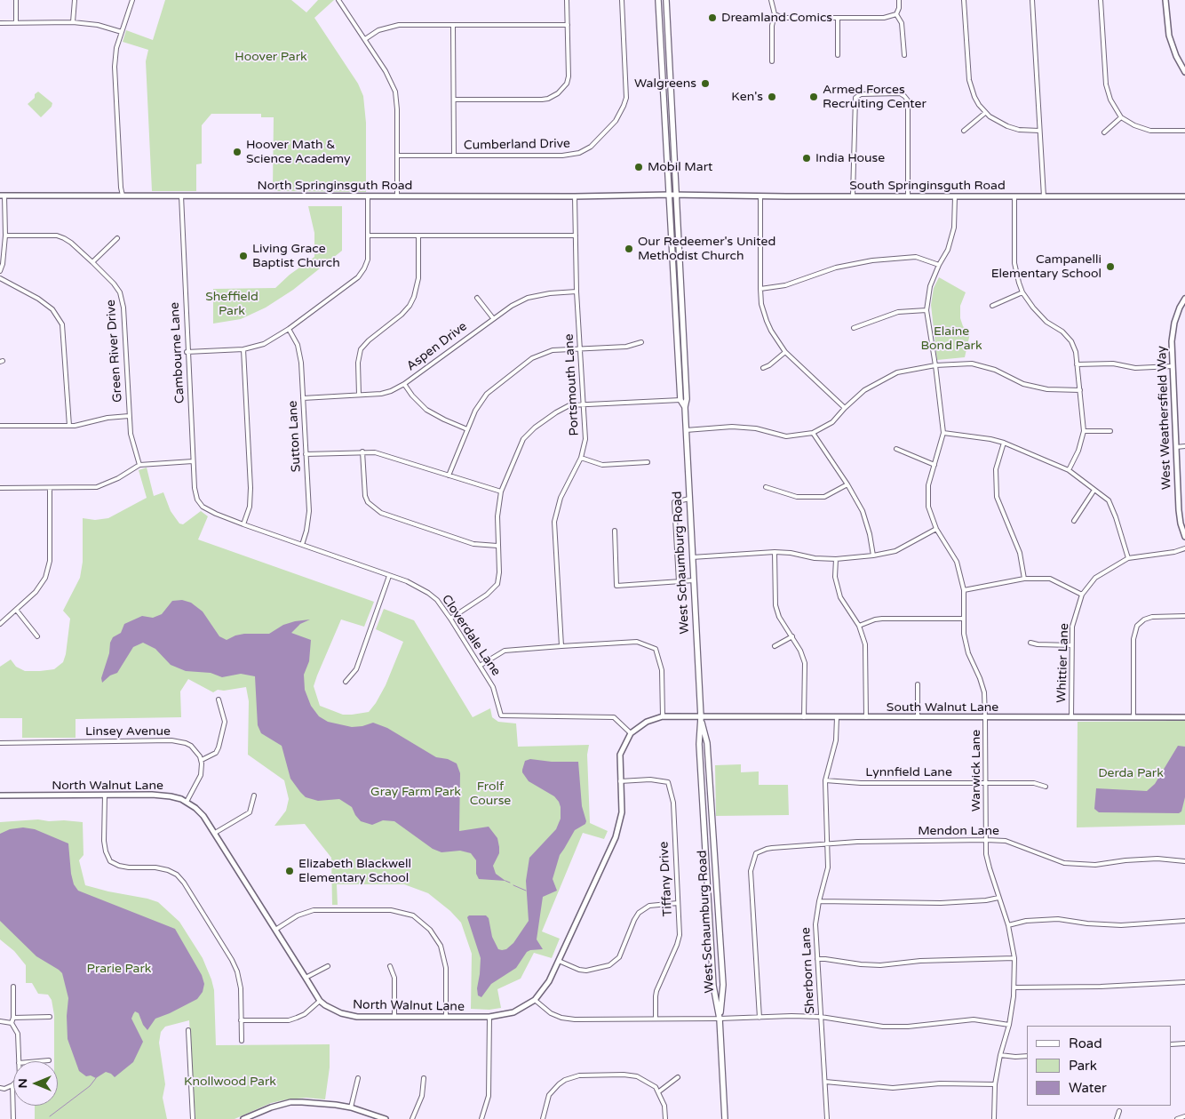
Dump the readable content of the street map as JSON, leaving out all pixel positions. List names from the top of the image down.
{
  "streets": {
    "main road": ["West Schaumburg Road"],
    "street": [
      "Cumberland Drive",
      "North Springinsguth Road",
      "South Springinsguth Road",
      "Aspen Drive",
      "Green River Drive",
      "Cambourne Lane",
      "Portsmouth Lane",
      "West Weathersfield Way",
      "Sutton Lane",
      "Cloverdale Lane",
      "Whittier Lane",
      "South Walnut Lane",
      "Linsey Avenue",
      "Warwick Lane",
      "Lynnfield Lane",
      "North Walnut Lane",
      "Mendon Lane",
      "Tiffany Drive",
      "Sherborn Lane"
    ]
  },
  "crossings": [
    ["North Springinsguth Road", "South Springinsguth Road"],
    ["North Springinsguth Road", "Cambourne Lane"],
    ["North Springinsguth Road", "Portsmouth Lane"],
    ["North Springinsguth Road", "West Schaumburg Road"],
    ["South Springinsguth Road", "West Schaumburg Road"],
    ["South Springinsguth Road", "Warwick Lane"],
    ["Aspen Drive", "Portsmouth Lane"],
    ["Aspen Drive", "Sutton Lane"],
    ["Cambourne Lane", "Cloverdale Lane"],
    ["Sutton Lane", "Cloverdale Lane"],
    ["West Schaumburg Road", "South Walnut Lane"],
    ["West Schaumburg Road", "North Walnut Lane"],
    ["Cloverdale Lane", "North Walnut Lane"],
    ["Whittier Lane", "South Walnut Lane"],
    ["South Walnut Lane", "Warwick Lane"],
    ["South Walnut Lane", "North Walnut Lane"],
    ["South Walnut Lane", "Sherborn Lane"],
    ["Warwick Lane", "Lynnfield Lane"],
    ["Warwick Lane", "Mendon Lane"],
    ["Lynnfield Lane", "Sherborn Lane"],
    ["North Walnut Lane", "Tiffany Drive"],
    ["Mendon Lane", "Sherborn Lane"]
  ],
  "parks": [
    "Hoover Park",
    "Sheffield Park",
    "Elaine Bond Park",
    "Derda Park",
    "Frolf Course",
    "Gray Farm Park",
    "Prarie Park",
    "Knollwood Park"
  ],
  "places": [
    "Dreamland Comics",
    "Walgreens",
    "Ken's",
    "Armed Forces Recruiting Center",
    "Hoover Math & Science Academy",
    "India House",
    "Mobil Mart",
    "Our Redeemer's United Methodist Church",
    "Living Grace Baptist Church",
    "Campanelli Elementary School",
    "Elizabeth Blackwell Elementary School"
  ],
  "legend": ["Road", "Park", "Water"],
  "north": "left"
}
